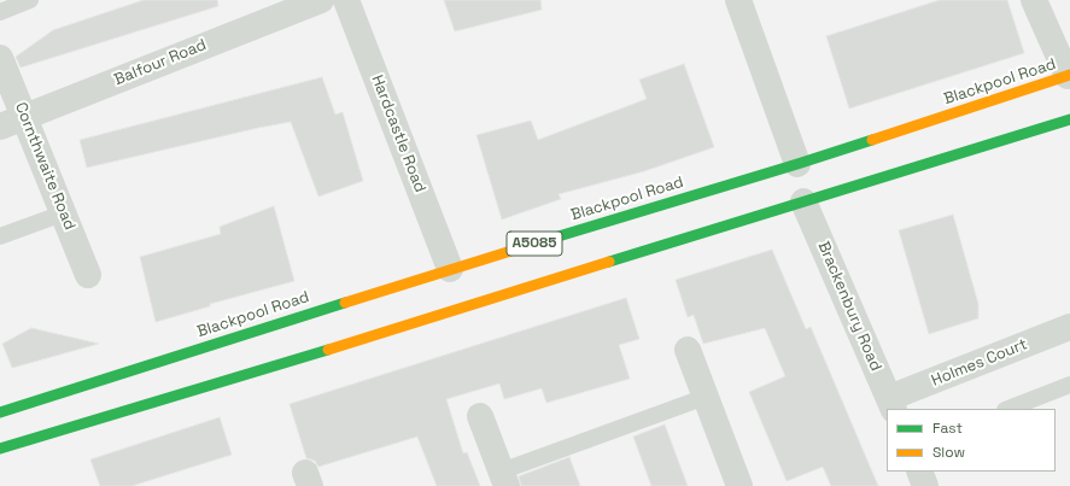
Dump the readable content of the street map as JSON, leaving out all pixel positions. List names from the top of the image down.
{
  "streets": {
    "highway": ["Blackpool Road", "A5085"],
    "street": [
      "Balfour Road",
      "Hardcastle Road",
      "Cornthwaite Road",
      "Brackenbury Road",
      "Holmes Court"
    ]
  },
  "crossings": [
    ["Balfour Road", "Cornthwaite Road"],
    ["Blackpool Road", "Hardcastle Road"],
    ["A5085", "Brackenbury Road"],
    ["Brackenbury Road", "Holmes Court"]
  ],
  "legend": ["Fast", "Slow"]
}
